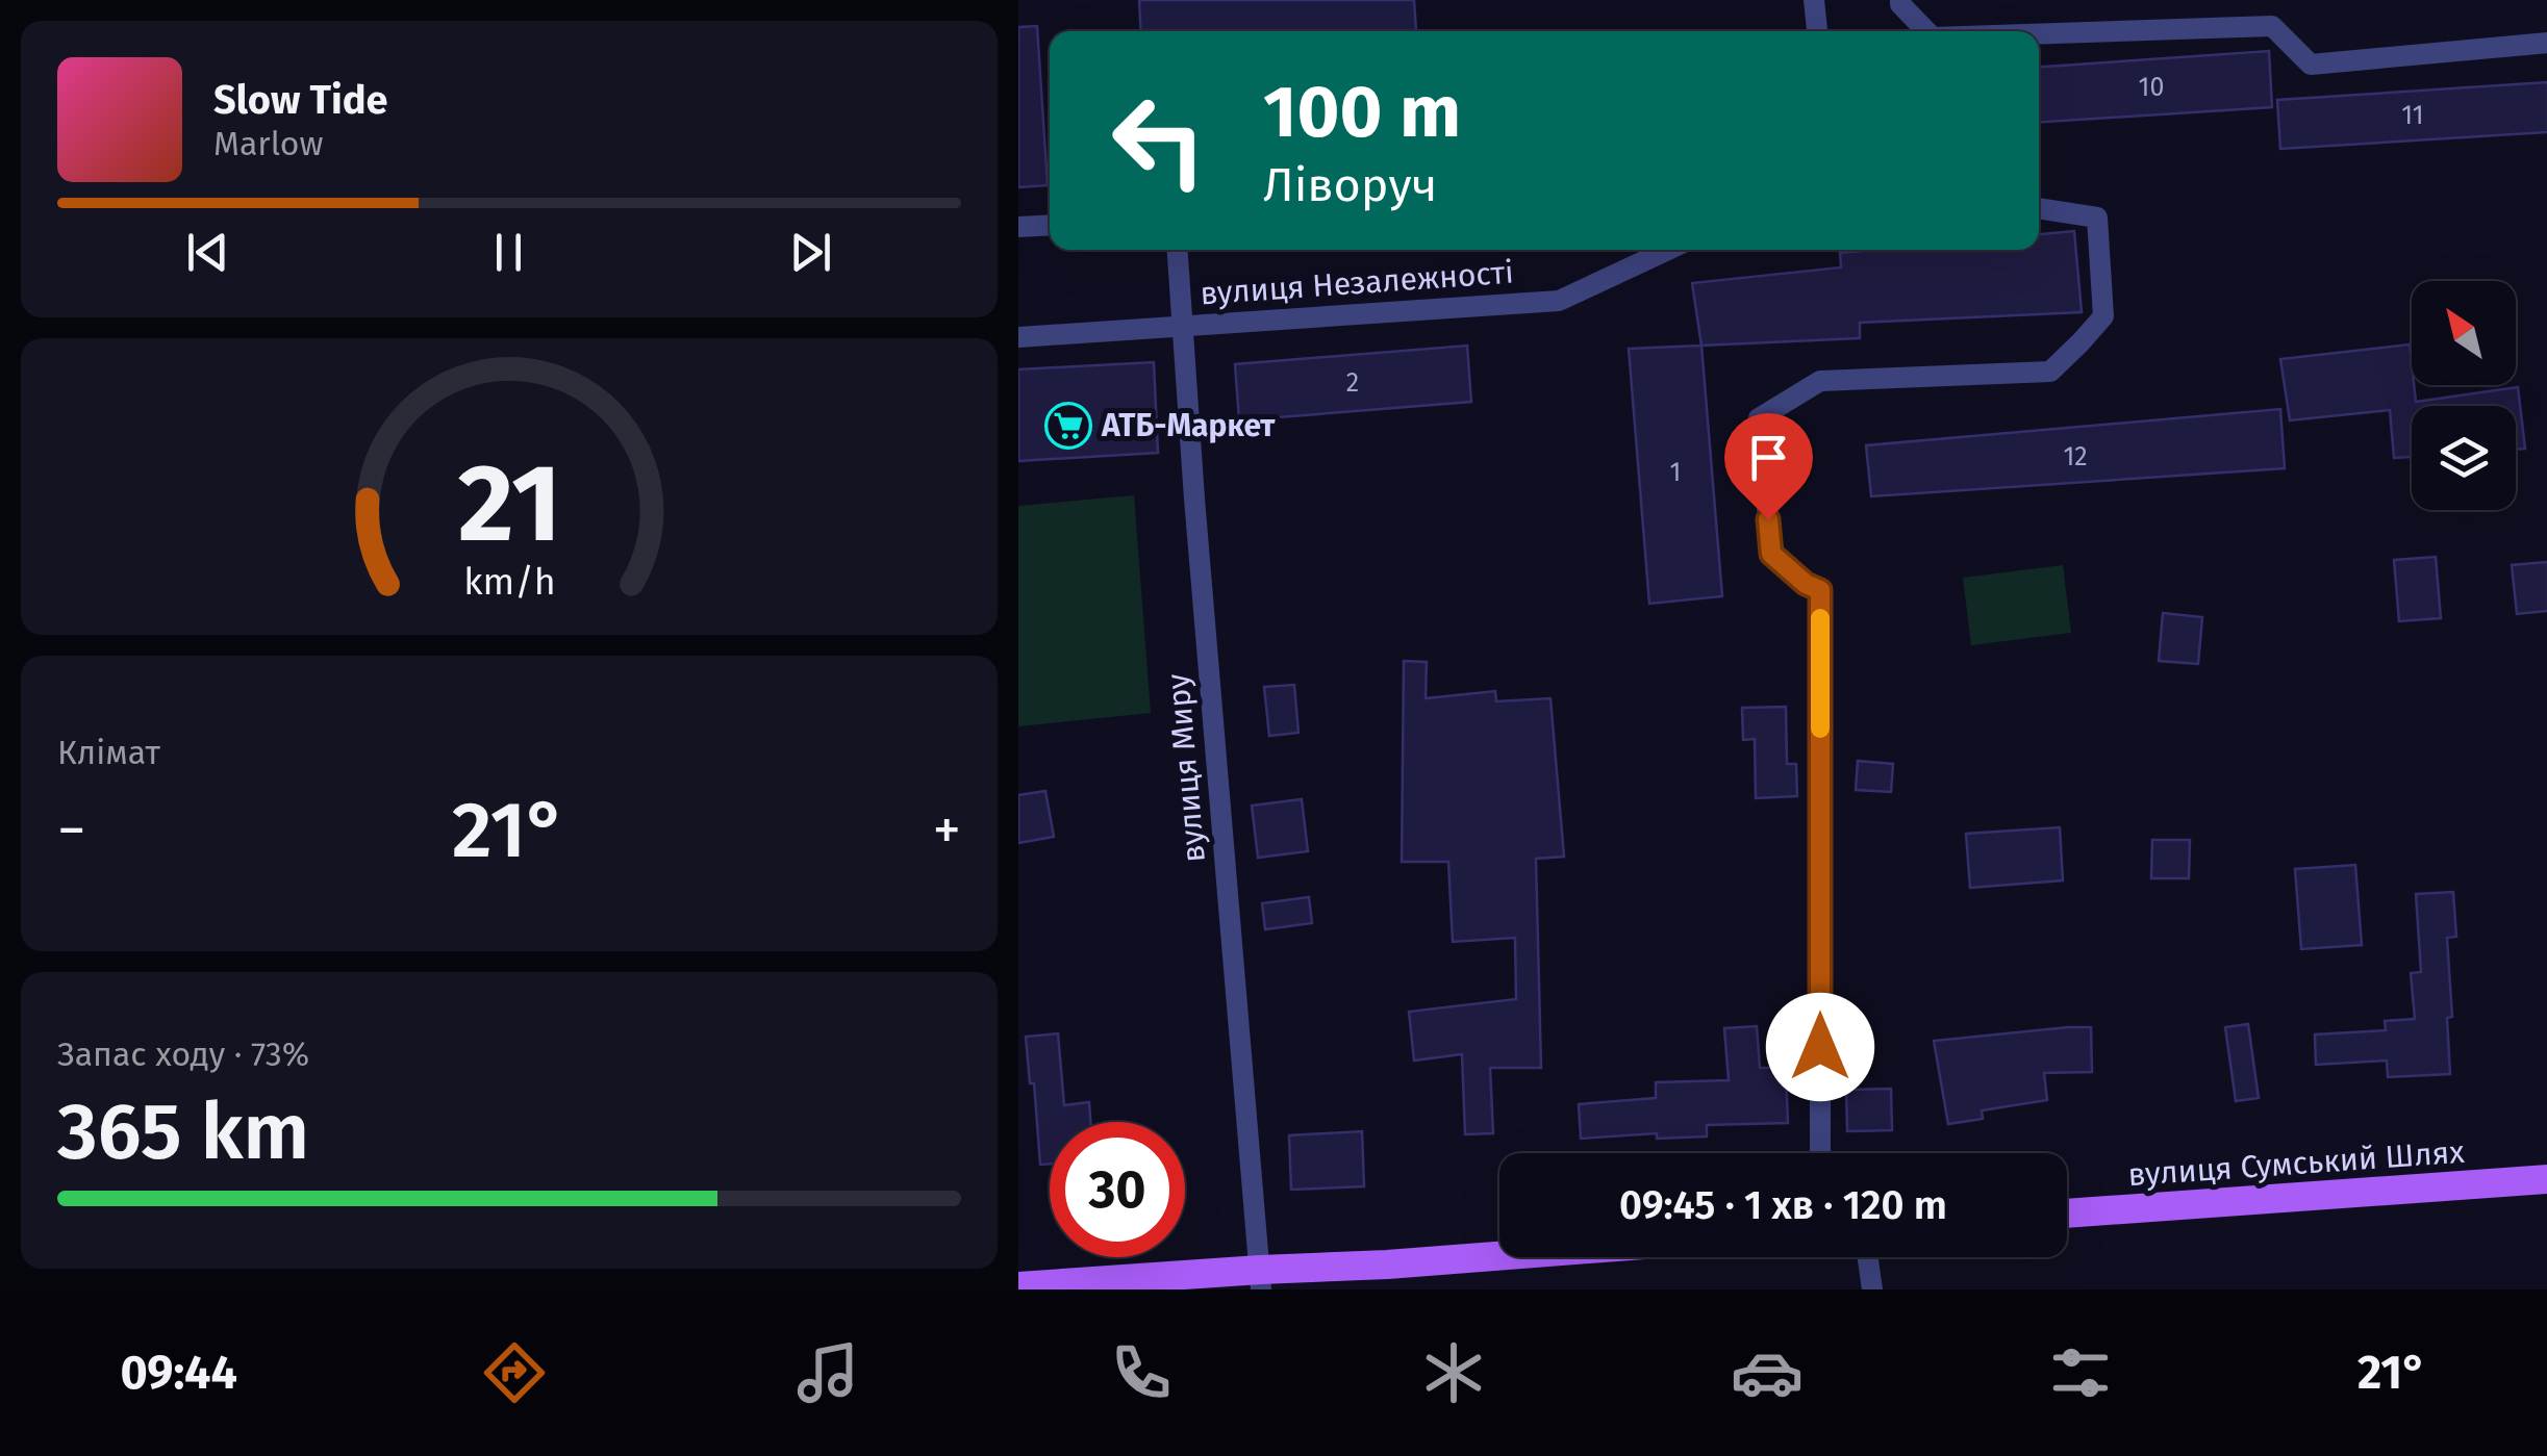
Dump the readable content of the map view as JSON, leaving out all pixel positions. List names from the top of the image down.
{
  "streets": {
    "main road": ["вулиця Сумський Шлях"],
    "street": ["вулиця Незалежності", "вулиця Миру"]
  },
  "crossings": [
    ["вулиця Незалежності", "вулиця Миру"]
  ],
  "places": {
    "supermarket": ["АТБ-Маркет"]
  },
  "house_numbers": [
    "10",
    "11",
    "2",
    "12",
    "1"
  ],
  "north": "top left",
  "page": {
    "turn": ["100 m", "Ліворуч"],
    "song": ["Slow Tide", "Marlow"],
    "tile": [
      "Клімат",
      ["Запас ходу · 73%", "365 km"]
    ],
    "heat": ["−", "21°", "+"],
    "limit": "30",
    "trip": "09:45 · 1 хв · 120 m",
    "tabs": ["09:44", "21°"],
    "gauge": ["21", "km/h"]
  }
}
